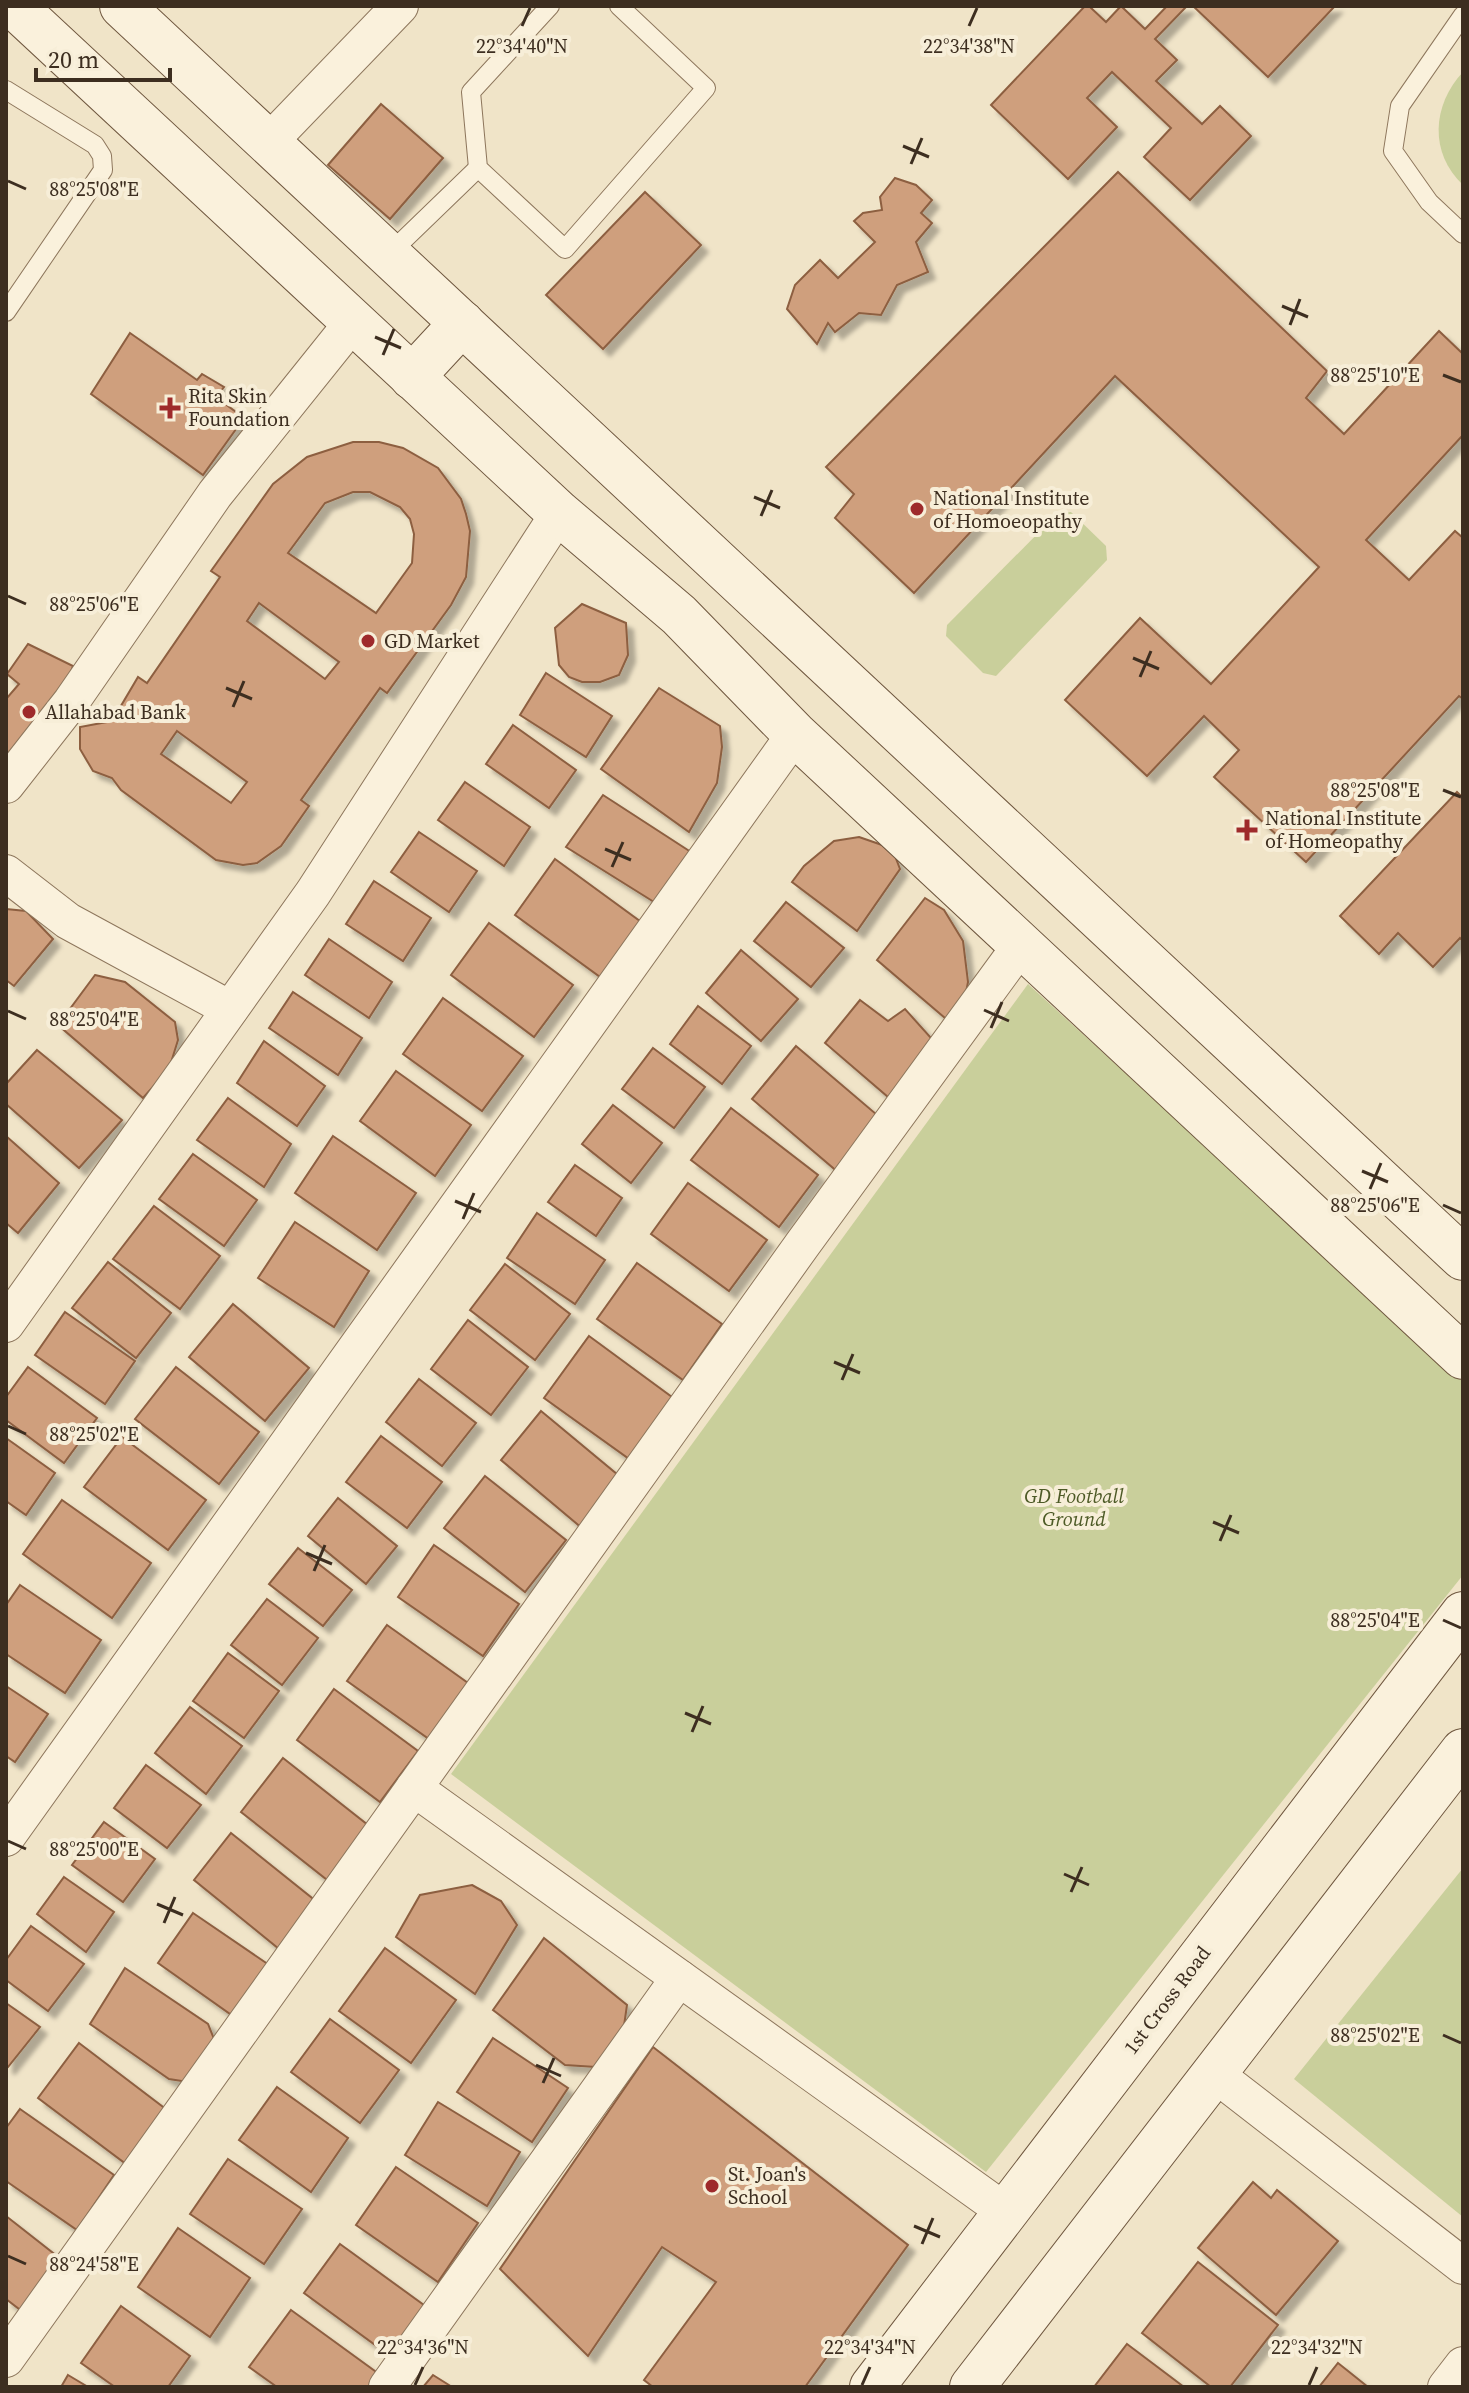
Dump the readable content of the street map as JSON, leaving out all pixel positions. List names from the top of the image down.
{
  "streets": {
    "street": ["1st Cross Road"]
  },
  "parks": ["GD Football Ground"],
  "places": {
    "health": ["Rita Skin Foundation", "National Institute of Homeopathy"],
    "other": [
      "National Institute of Homoeopathy",
      "GD Market",
      "Allahabad Bank",
      "St. Joan's School"
    ]
  },
  "scale_bar": "20 m",
  "coordinates": [
    "22°34'40\"N",
    "22°34'38\"N",
    "88°25'08\"E",
    "88°25'10\"E",
    "88°25'06\"E",
    "88°25'04\"E",
    "88°25'02\"E",
    "88°25'00\"E",
    "88°24'58\"E",
    "22°34'36\"N",
    "22°34'34\"N",
    "22°34'32\"N"
  ]
}
